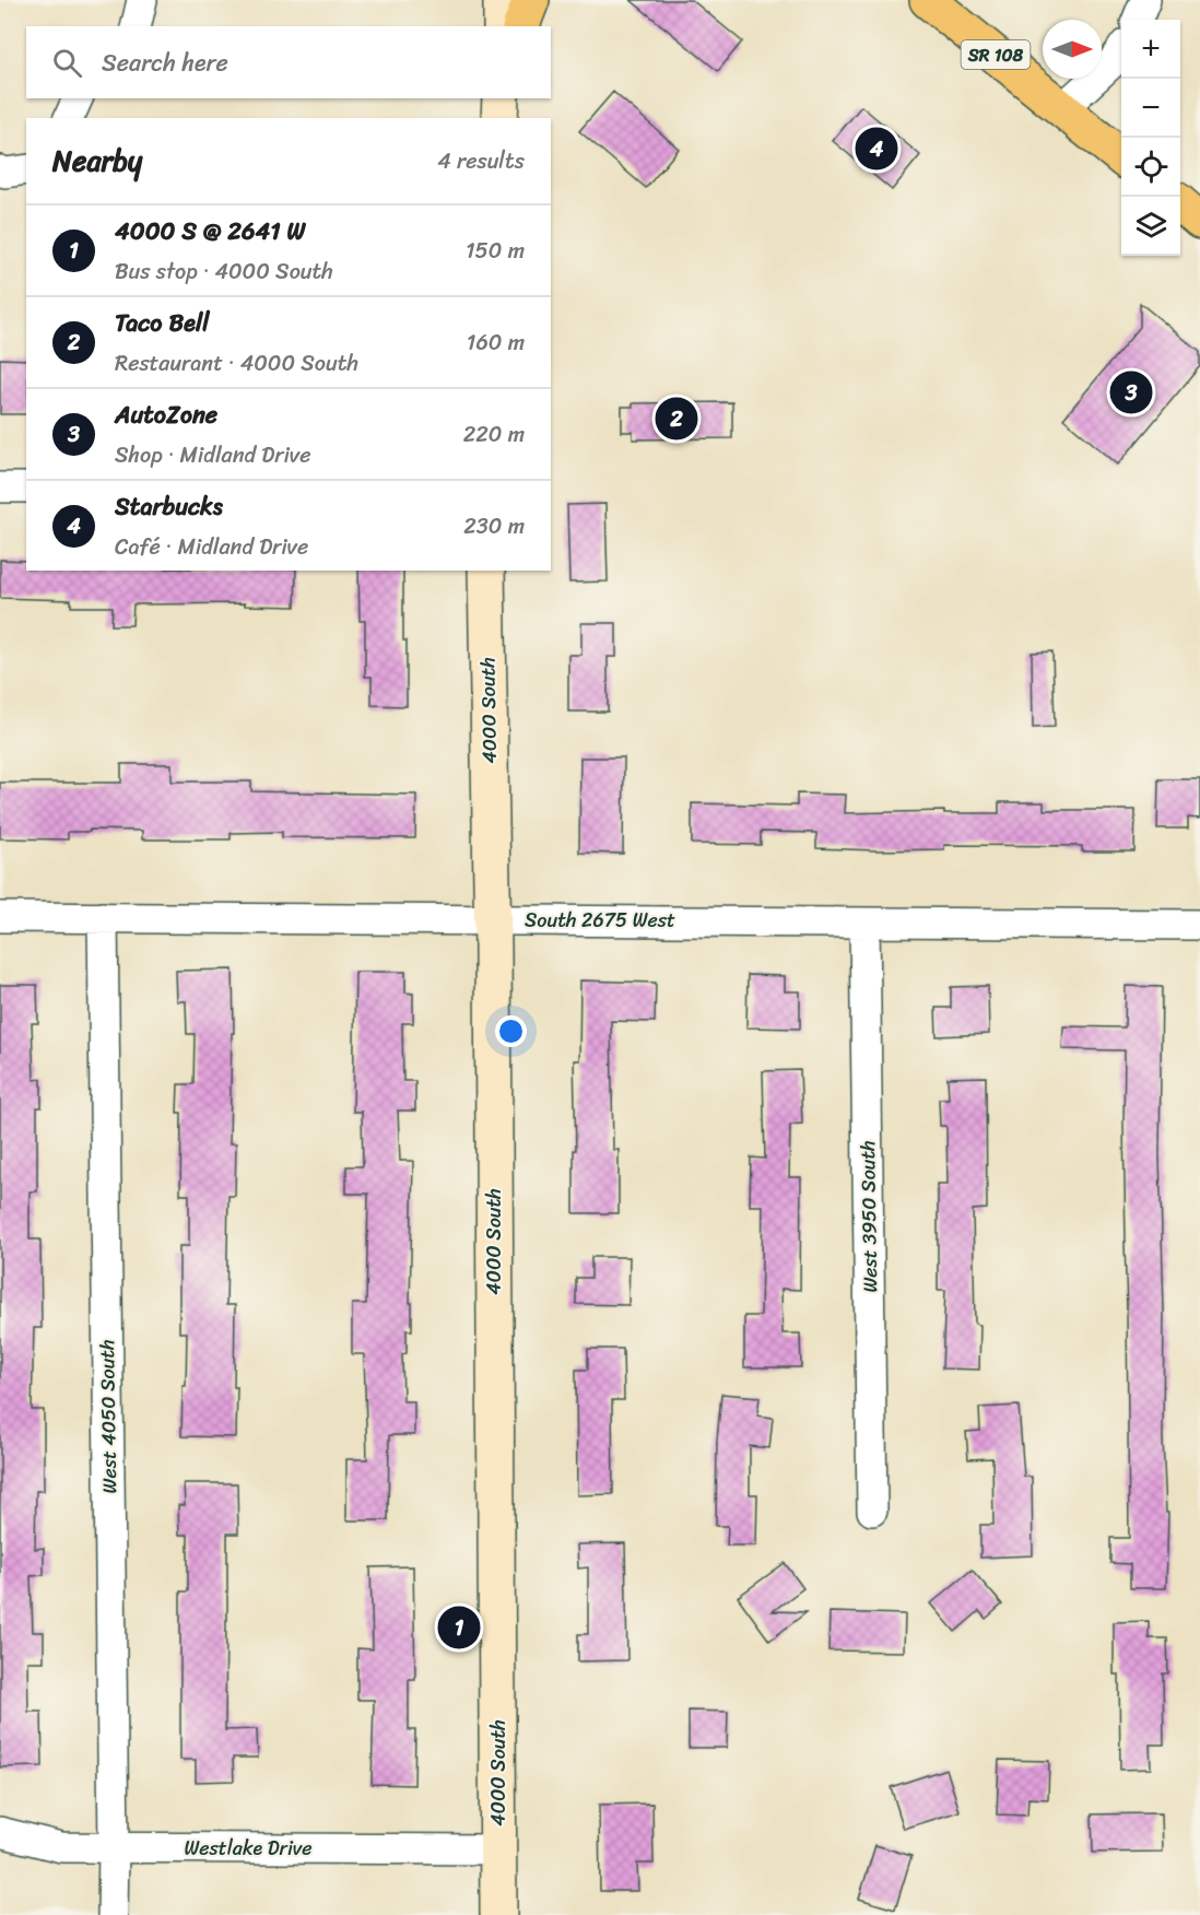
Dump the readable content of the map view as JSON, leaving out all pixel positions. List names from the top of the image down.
{
  "streets": {
    "main road": ["SR 108"],
    "street": [
      "4000 South",
      "South 2675 West",
      "West 3950 South",
      "West 4050 South",
      "Westlake Drive"
    ]
  },
  "crossings": [
    ["4000 South", "South 2675 West"],
    ["4000 South", "Westlake Drive"],
    ["South 2675 West", "West 3950 South"],
    ["South 2675 West", "West 4050 South"],
    ["West 4050 South", "Westlake Drive"]
  ],
  "north": "right",
  "page": {
    "map_buttons": ["+", "−"],
    "search": "Search here",
    "heading": ["Nearby", "4 results"],
    "pins": [
      "4",
      "3",
      "2",
      "1"
    ],
    "list": [
      {
        "mark": "1",
        "name": "4000 S @ 2641 W",
        "note": "Bus stop · 4000 South",
        "value": "150 m"
      },
      {
        "mark": "2",
        "name": "Taco Bell",
        "note": "Restaurant · 4000 South",
        "value": "160 m"
      },
      {
        "mark": "3",
        "name": "AutoZone",
        "note": "Shop · Midland Drive",
        "value": "220 m"
      },
      {
        "mark": "4",
        "name": "Starbucks",
        "note": "Café · Midland Drive",
        "value": "230 m"
      }
    ]
  }
}
